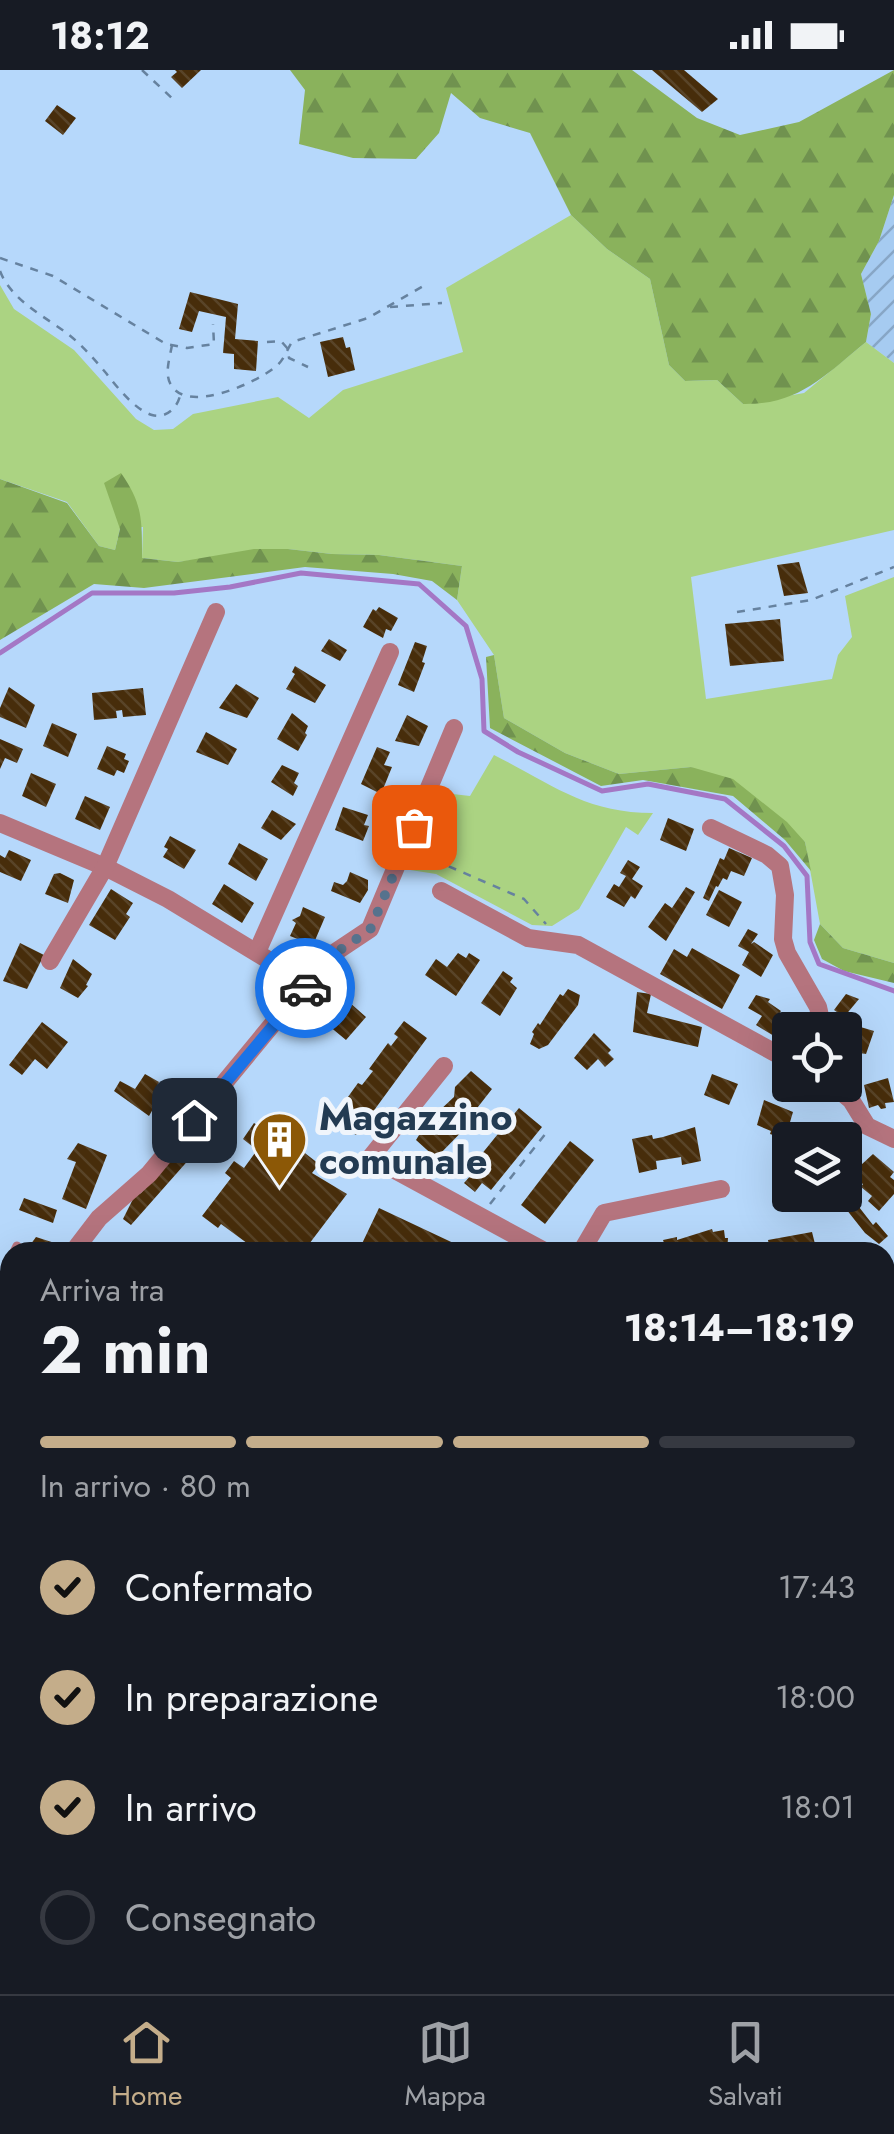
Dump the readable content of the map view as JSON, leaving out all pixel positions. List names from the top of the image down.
{
  "places": {
    "building": ["Magazzino comunale"]
  },
  "page": {
    "status": "18:12",
    "heading": ["2 min", "Arriva tra", "18:14–18:19"],
    "bar": "In arrivo · 80 m",
    "list": [
      ["Confermato", "17:43"],
      ["In preparazione", "18:00"],
      ["In arrivo", "18:01"],
      "Consegnato"
    ],
    "tabs": ["Home", "Mappa", "Salvati"]
  }
}
